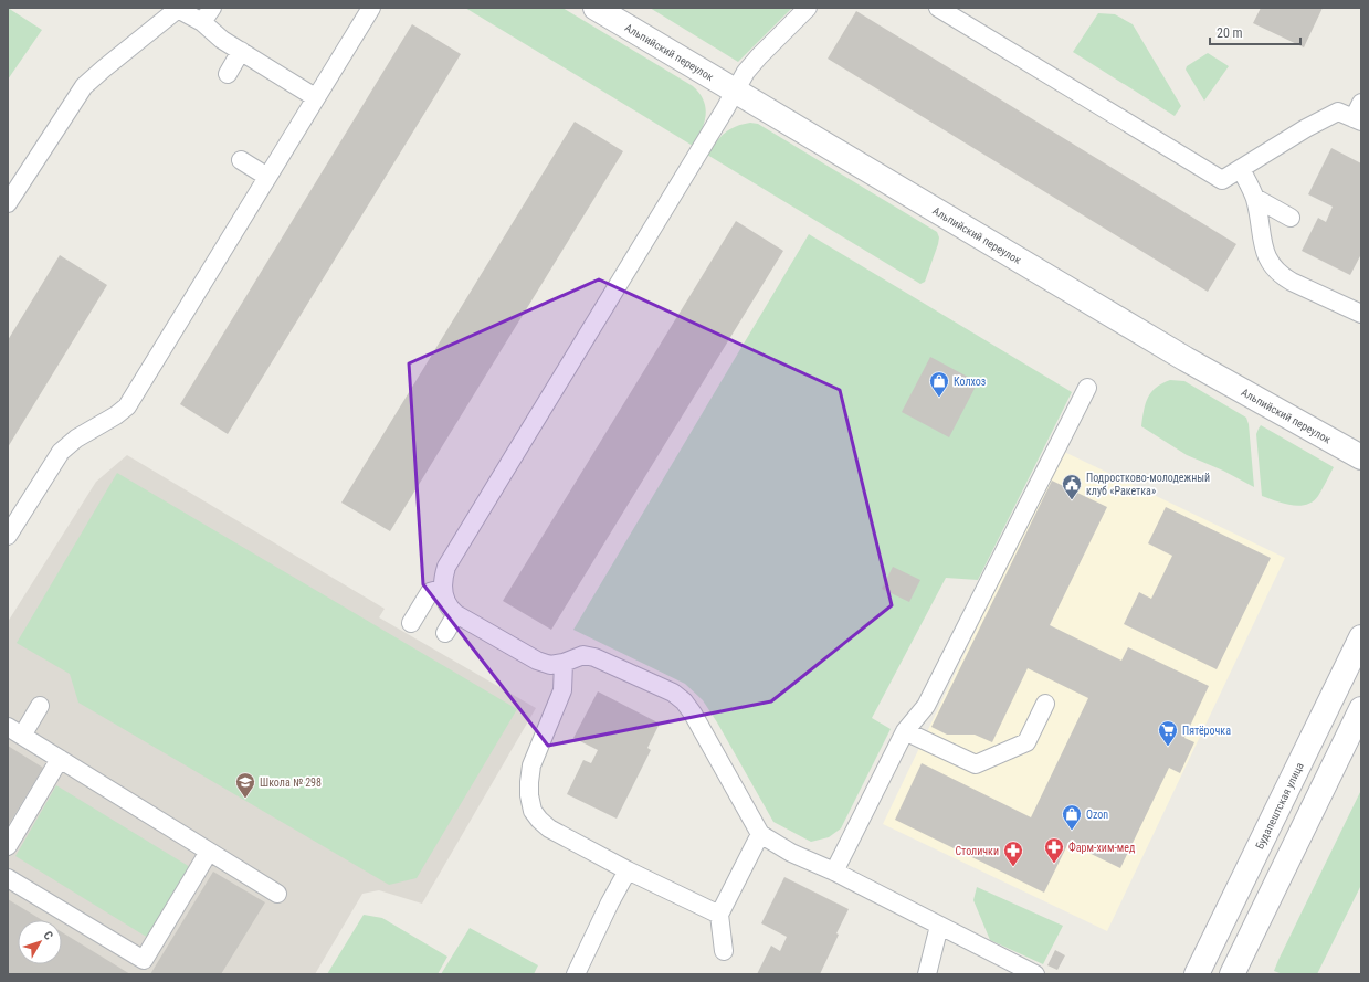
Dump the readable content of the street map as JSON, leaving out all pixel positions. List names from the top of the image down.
{
  "streets": {
    "street": ["Альпийский переулок", "Будапештская улица"]
  },
  "places": {
    "shop": ["Колхоз", "Ozon"],
    "public building": ["Подростково-молодежный клуб «Ракетка»"],
    "supermarket": ["Пятёрочка"],
    "school or university": ["Школа № 298"],
    "pharmacy": ["Фарм-хим-мед", "Столички"]
  },
  "scale_bar": "20 m",
  "north": "top right"
}
